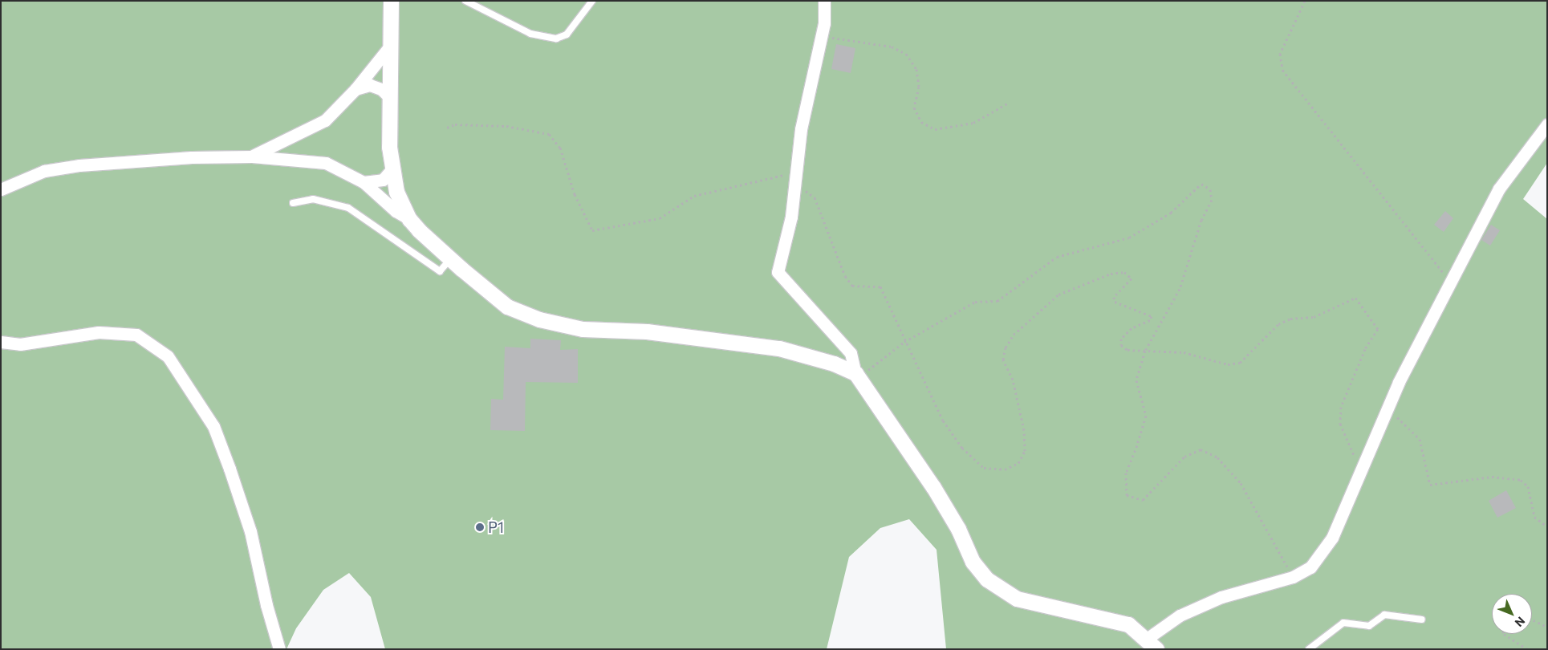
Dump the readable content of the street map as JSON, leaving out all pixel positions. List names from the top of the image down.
{
  "places": ["P1"],
  "north": "bottom right"
}
